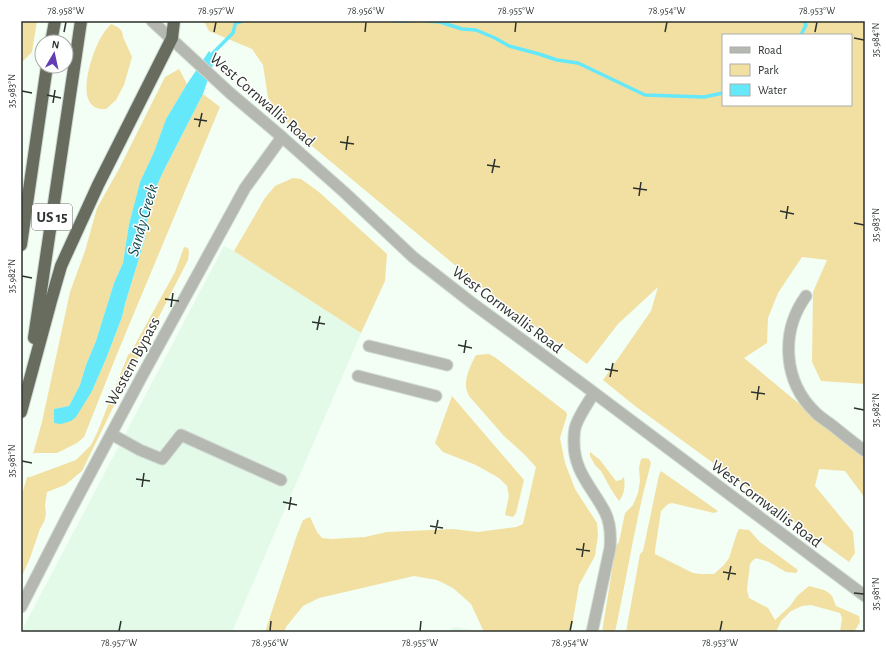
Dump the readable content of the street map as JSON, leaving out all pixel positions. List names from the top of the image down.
{
  "streets": {
    "highway": ["US 15"],
    "street": ["West Cornwallis Road", "Western Bypass"]
  },
  "crossings": [
    ["West Cornwallis Road", "Western Bypass"]
  ],
  "water": ["Sandy Creek"],
  "legend": ["Road", "Park", "Water"],
  "north": "top",
  "coordinates": [
    "78.958°W",
    "78.957°W",
    "78.956°W",
    "78.955°W",
    "78.954°W",
    "78.953°W",
    "35.984°N",
    "35.983°N",
    "35.982°N",
    "35.981°N"
  ]
}
